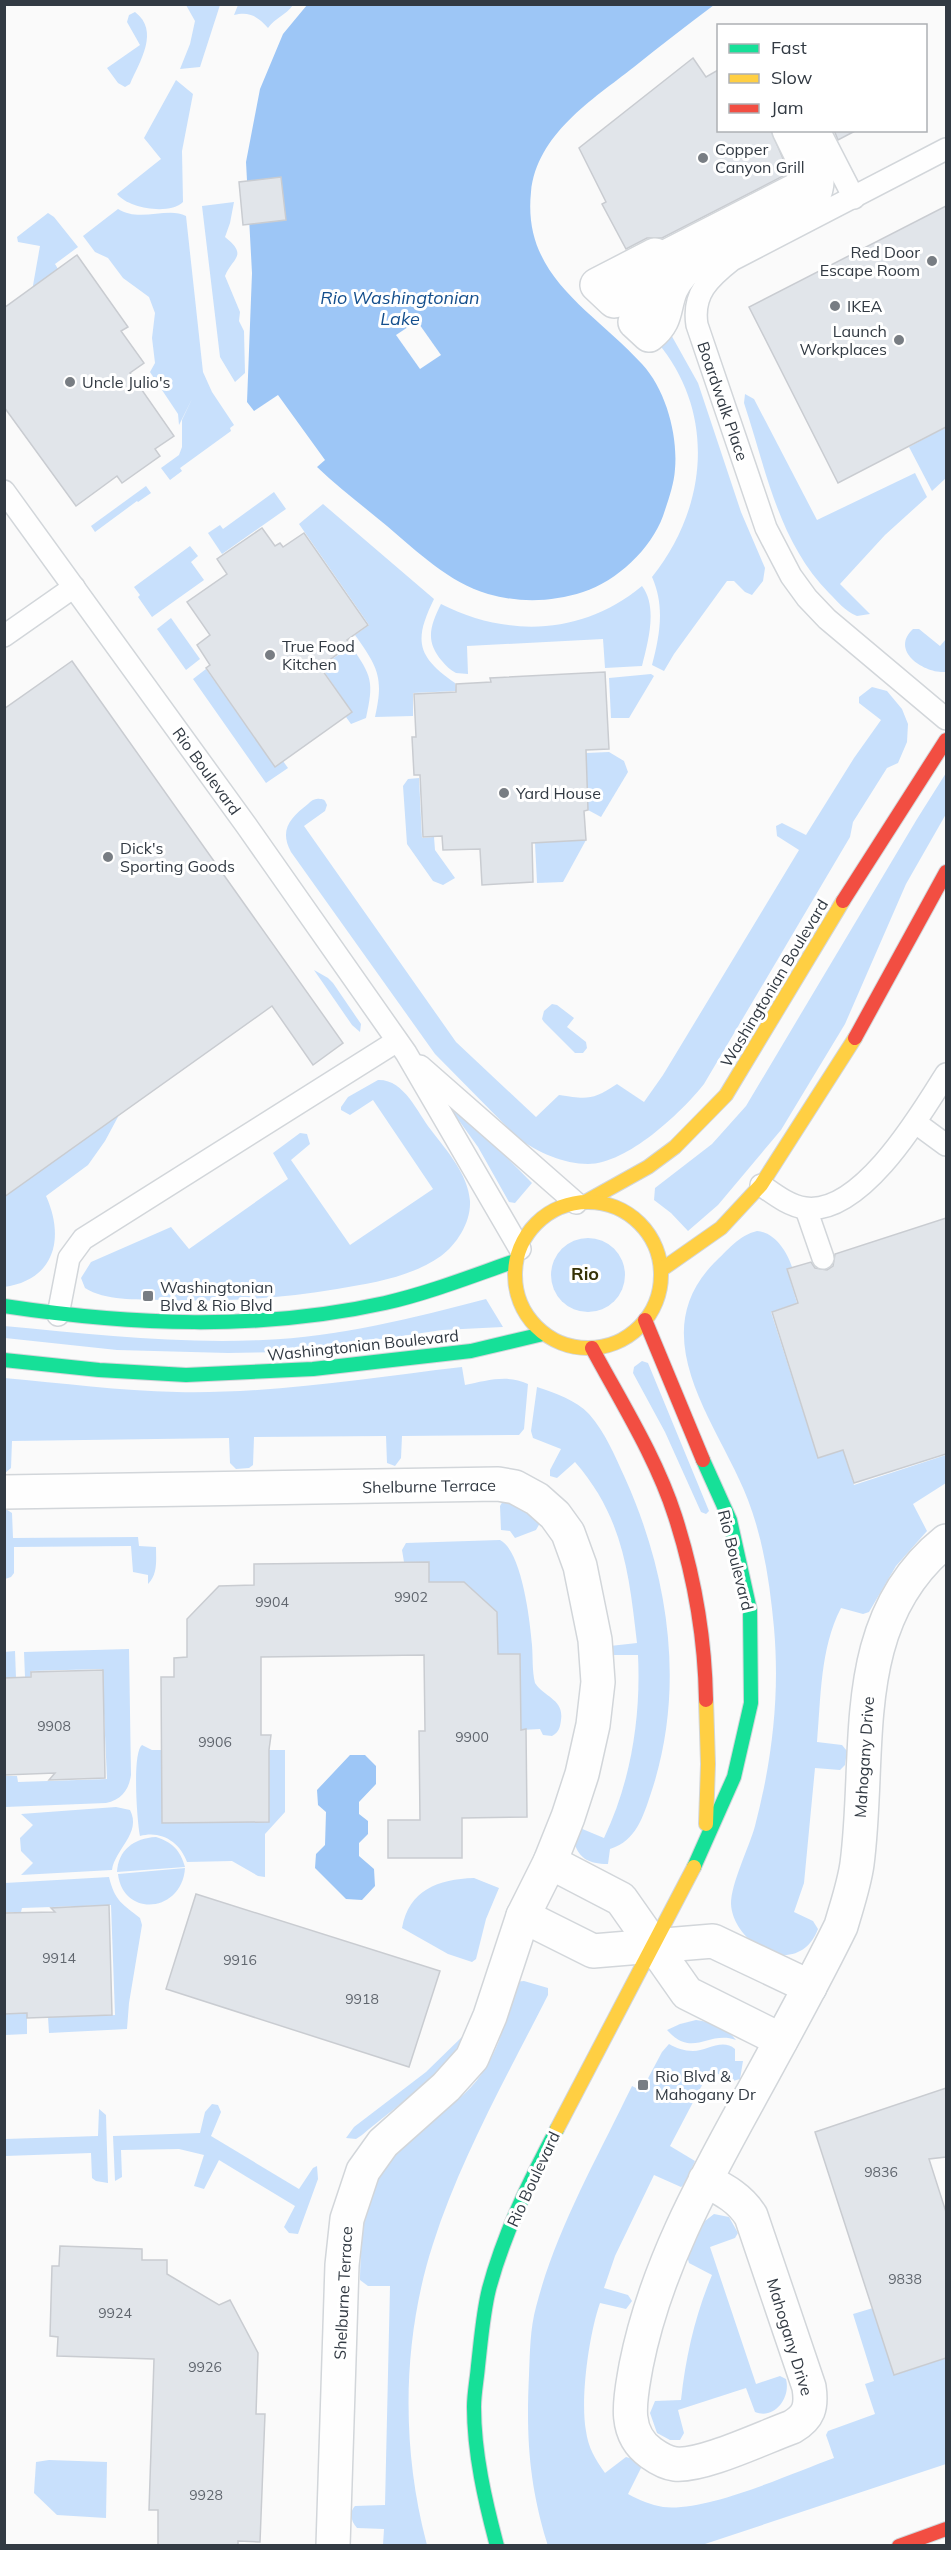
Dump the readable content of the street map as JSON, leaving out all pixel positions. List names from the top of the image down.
{
  "streets": {
    "street": [
      "Rio Boulevard",
      "Washingtonian Boulevard",
      "Shelburne Terrace",
      "Mahogany Drive"
    ],
    "lane": ["Boardwalk Place"]
  },
  "crossings": [
    ["Rio Boulevard", "Washingtonian Boulevard"]
  ],
  "districts": ["Rio"],
  "water": ["Rio Washingtonian Lake"],
  "places": {
    "other": [
      "Copper Canyon Grill",
      "Red Door Escape Room",
      "IKEA",
      "Launch Workplaces",
      "Uncle Julio's",
      "True Food Kitchen",
      "Yard House",
      "Dick's Sporting Goods"
    ],
    "transit": ["Washingtonian Blvd & Rio Blvd", "Rio Blvd & Mahogany Dr"]
  },
  "house_numbers": [
    "9902",
    "9904",
    "9908",
    "9900",
    "9906",
    "9914",
    "9916",
    "9918",
    "9836",
    "9838",
    "9924",
    "9926",
    "9928"
  ],
  "legend": ["Fast", "Slow", "Jam"]
}
